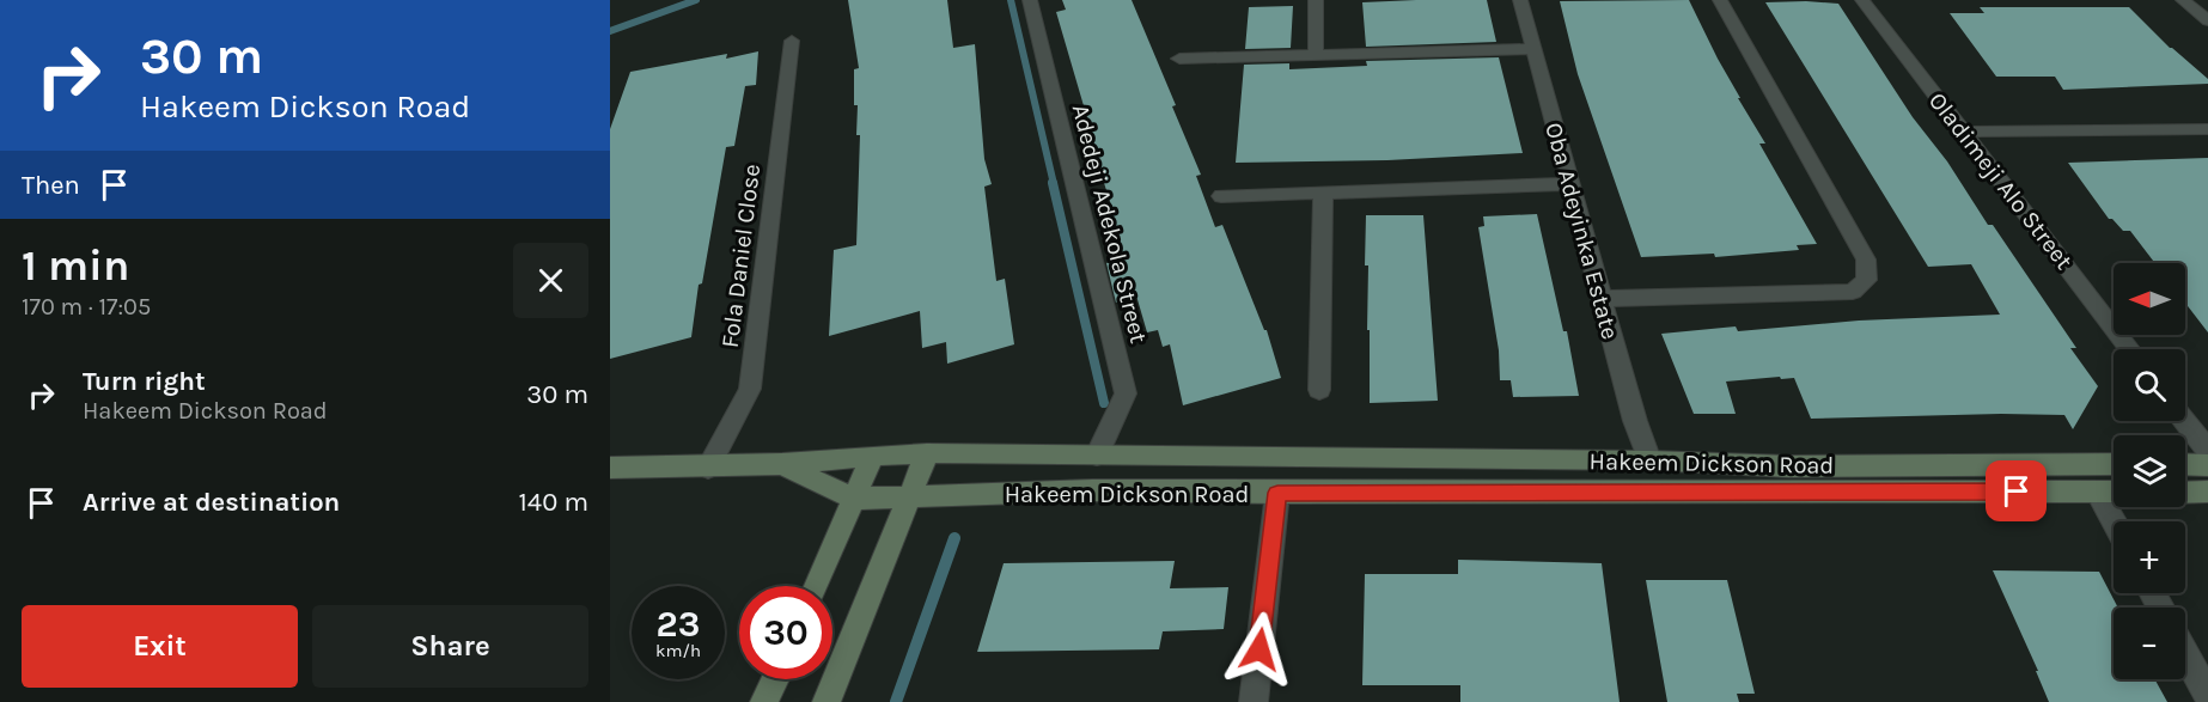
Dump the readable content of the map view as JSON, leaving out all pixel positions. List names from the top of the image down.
{
  "streets": {
    "main road": ["Hakeem Dickson Road"],
    "street": [
      "Oladimeji Alo Street",
      "Adedeji Adekola Street",
      "Oba Adeyinka Estate",
      "Fola Daniel Close"
    ]
  },
  "crossings": [
    ["Adedeji Adekola Street", "Hakeem Dickson Road"],
    ["Oba Adeyinka Estate", "Hakeem Dickson Road"],
    ["Fola Daniel Close", "Hakeem Dickson Road"]
  ],
  "north": "left",
  "page": {
    "turn": ["30 m", "Hakeem Dickson Road"],
    "then": "Then",
    "heading": ["1 min", "170 m · 17:05"],
    "map_buttons": ["+", "−"],
    "list": [
      {
        "name": "Turn right",
        "note": "Hakeem Dickson Road",
        "value": "30 m"
      },
      {
        "name": "Arrive at destination",
        "value": "140 m"
      }
    ],
    "speed": "23 km/h",
    "limit": "30",
    "buttons": ["Exit", "Share"]
  }
}
